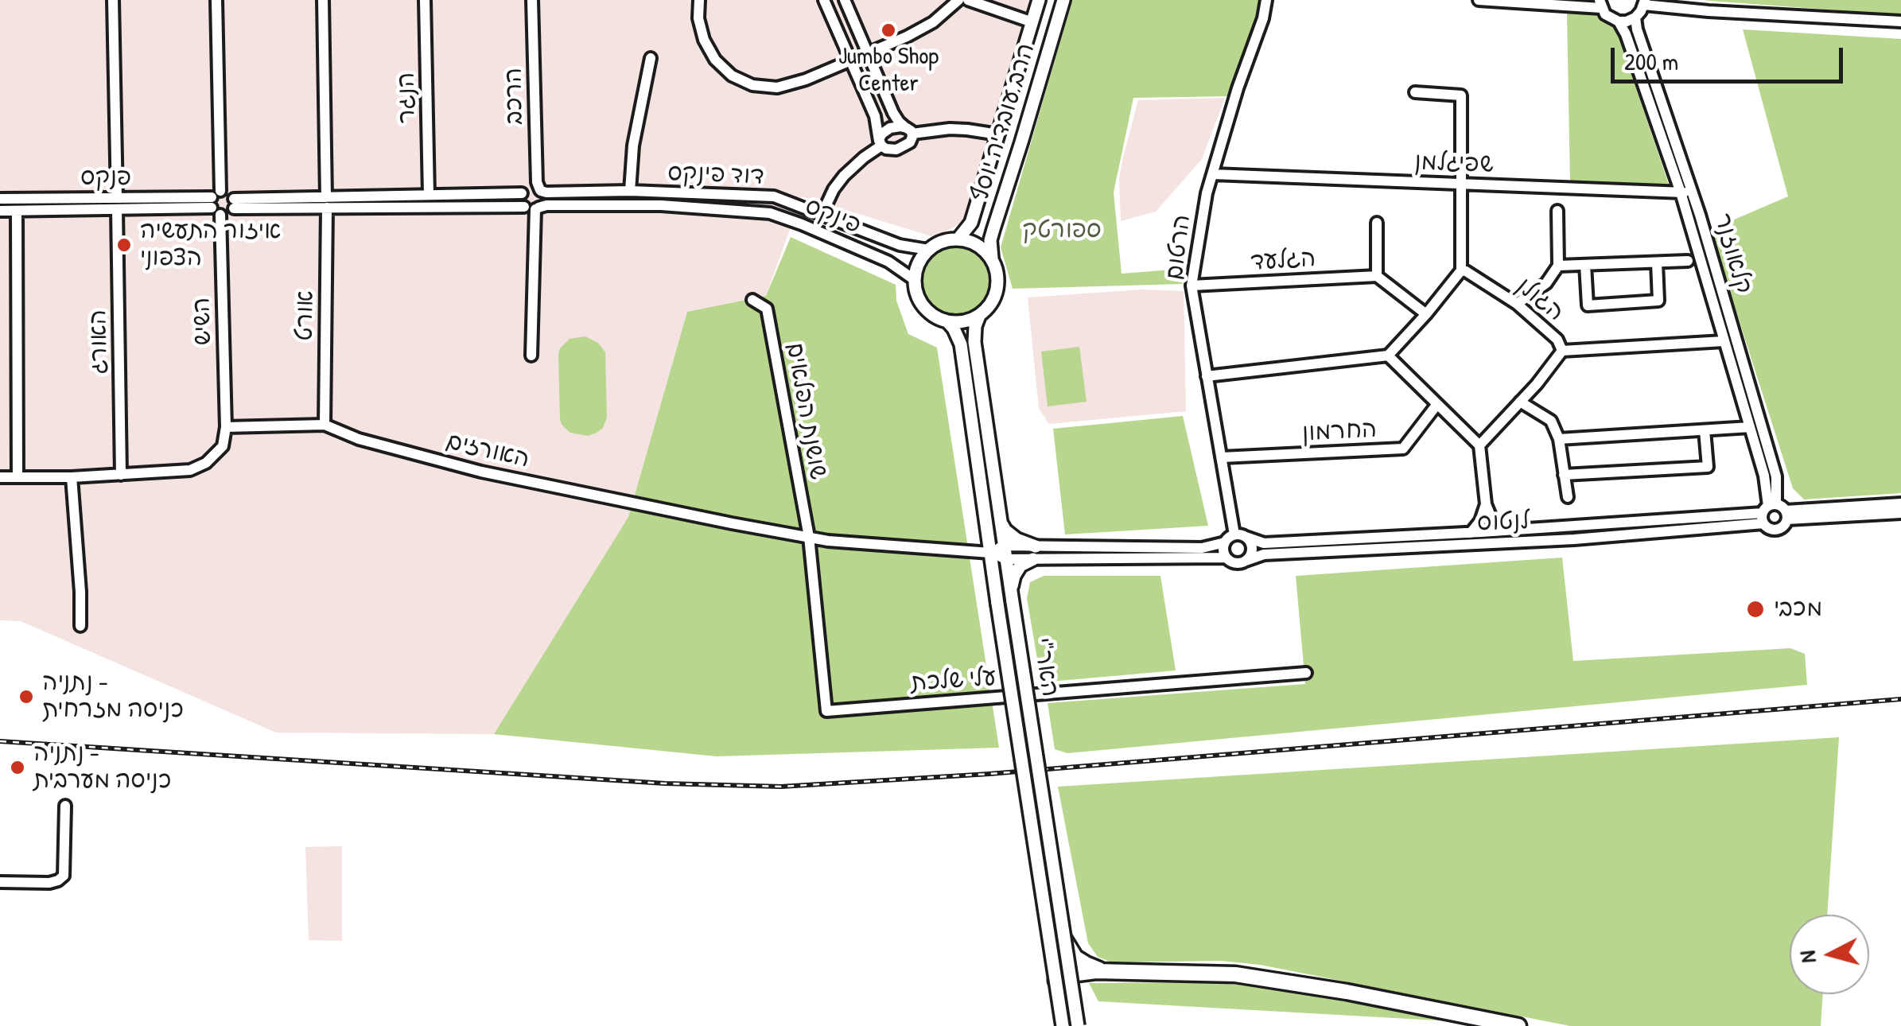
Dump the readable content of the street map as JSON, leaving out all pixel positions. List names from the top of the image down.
{
  "streets": {
    "main road": ["הרב עובדיה יוסף", "האר\"י"],
    "street": [
      "הרכב",
      "הנגר",
      "שפיגלמן",
      "דוד פינקס",
      "פנקס",
      "פינקס",
      "הרטום",
      "קלאוזנר",
      "הגלעד",
      "הגולן",
      "אורט",
      "השיש",
      "האורג",
      "שושנת הפלאים",
      "החרמון",
      "האורזים",
      "לנטוס",
      "עלי שלכת"
    ]
  },
  "crossings": [
    ["הרכב", "דוד פינקס"],
    ["הרכב", "פינקס"],
    ["הרב עובדיה יוסף", "דוד פינקס"],
    ["הרב עובדיה יוסף", "פינקס"],
    ["הרב עובדיה יוסף", "האר\"י"],
    ["שפיגלמן", "הרטום"],
    ["שפיגלמן", "קלאוזנר"],
    ["דוד פינקס", "פינקס"],
    ["דוד פינקס", "האר\"י"],
    ["פנקס", "האורג"],
    ["פינקס", "אורט"],
    ["פינקס", "האר\"י"],
    ["הרטום", "הגלעד"],
    ["הרטום", "החרמון"],
    ["הרטום", "לנטוס"],
    ["קלאוזנר", "לנטוס"],
    ["אורט", "האורזים"],
    ["השיש", "האורזים"],
    ["שושנת הפלאים", "האורזים"],
    ["שושנת הפלאים", "עלי שלכת"],
    ["האורזים", "האר\"י"],
    ["האורזים", "עלי שלכת"]
  ],
  "parks": ["ספורטק"],
  "places": [
    "Jumbo Shop Center",
    "איזור התעשיה הצפוני",
    "מכבי",
    "נתניה - כניסה מזרחית",
    "נתניה - כניסה מערבית"
  ],
  "scale_bar": "200 m",
  "north": "left"
}
